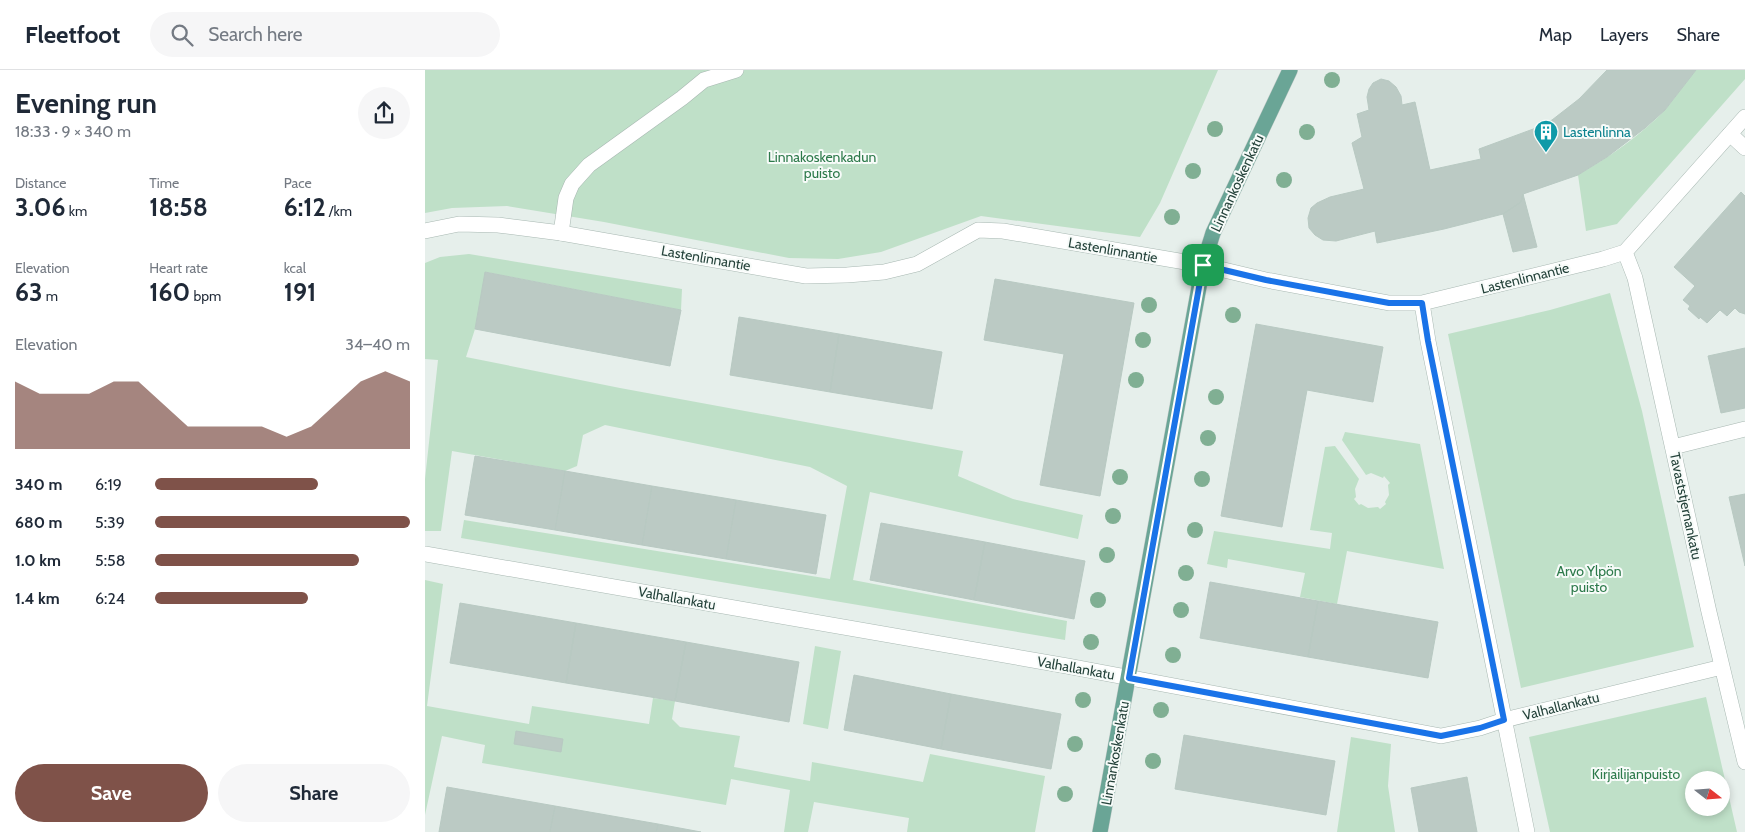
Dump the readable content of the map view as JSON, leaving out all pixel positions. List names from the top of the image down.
{
  "streets": {
    "main road": ["Linnankoskenkatu"],
    "street": ["Lastenlinnantie", "Tavaststjernankatu", "Valhallankatu"]
  },
  "crossings": [
    ["Linnankoskenkatu", "Lastenlinnantie"],
    ["Linnankoskenkatu", "Valhallankatu"],
    ["Lastenlinnantie", "Tavaststjernankatu"],
    ["Tavaststjernankatu", "Valhallankatu"]
  ],
  "parks": ["Linnakoskenkadun puisto", "Arvo Ylpön puisto", "Kirjailijanpuisto"],
  "places": {
    "building": ["Lastenlinna"]
  },
  "north": "right",
  "page": {
    "header": "Fleetfoot",
    "search": "Search here",
    "nav": ["Map", "Layers", "Share"],
    "heading": ["Evening run", "18:33 · 9 × 340 m"],
    "stats": [
      ["Distance", "3.06 km"],
      ["Time", "18:58"],
      ["Pace", "6:12 /km"],
      ["Elevation", "63 m"],
      ["Heart rate", "160 bpm"],
      ["kcal", "191"]
    ],
    "chart": ["Elevation", "34–40 m"],
    "list": [
      {
        "name": "340 m",
        "note": "6:19"
      },
      {
        "name": "680 m",
        "note": "5:39"
      },
      {
        "name": "1.0 km",
        "note": "5:58"
      },
      {
        "name": "1.4 km",
        "note": "6:24"
      }
    ],
    "buttons": ["Save", "Share"]
  }
}
